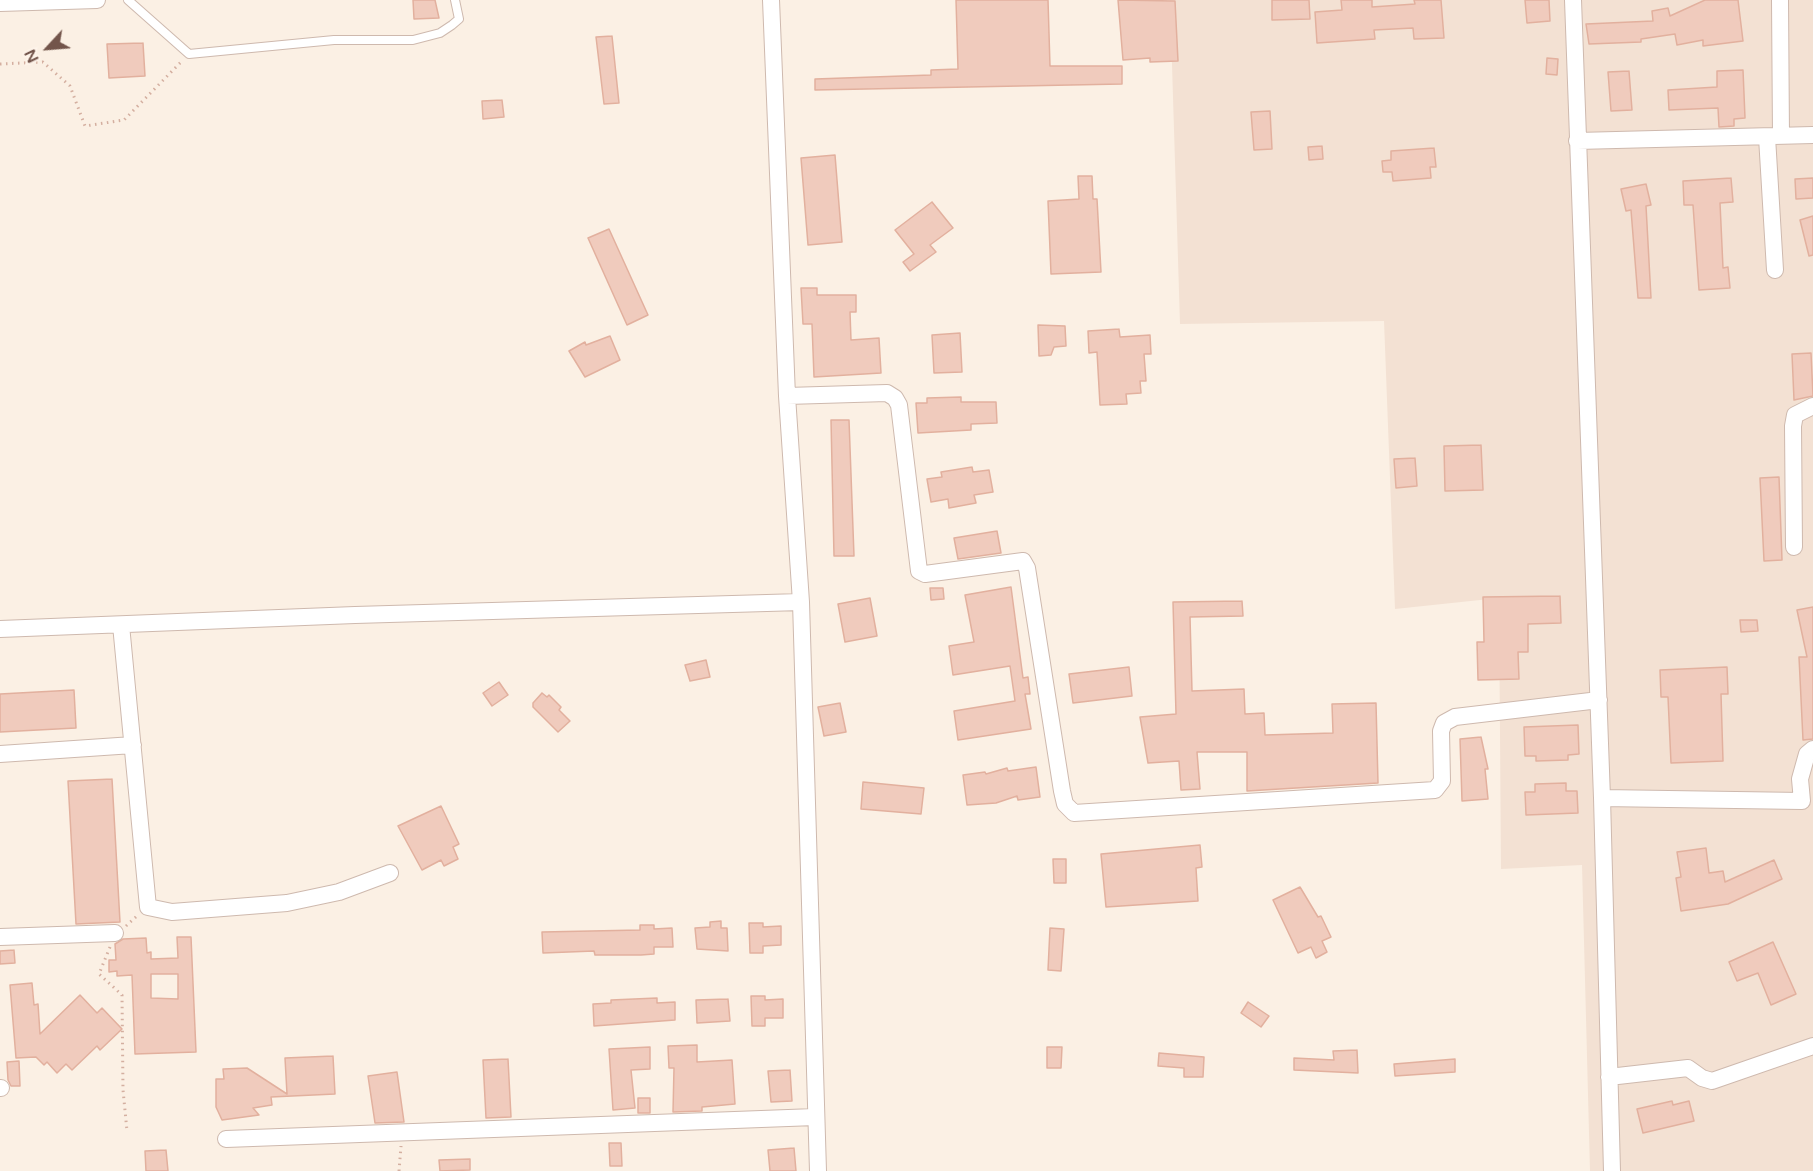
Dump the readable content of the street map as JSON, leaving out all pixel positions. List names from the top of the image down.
{
  "north": "bottom left"
}
